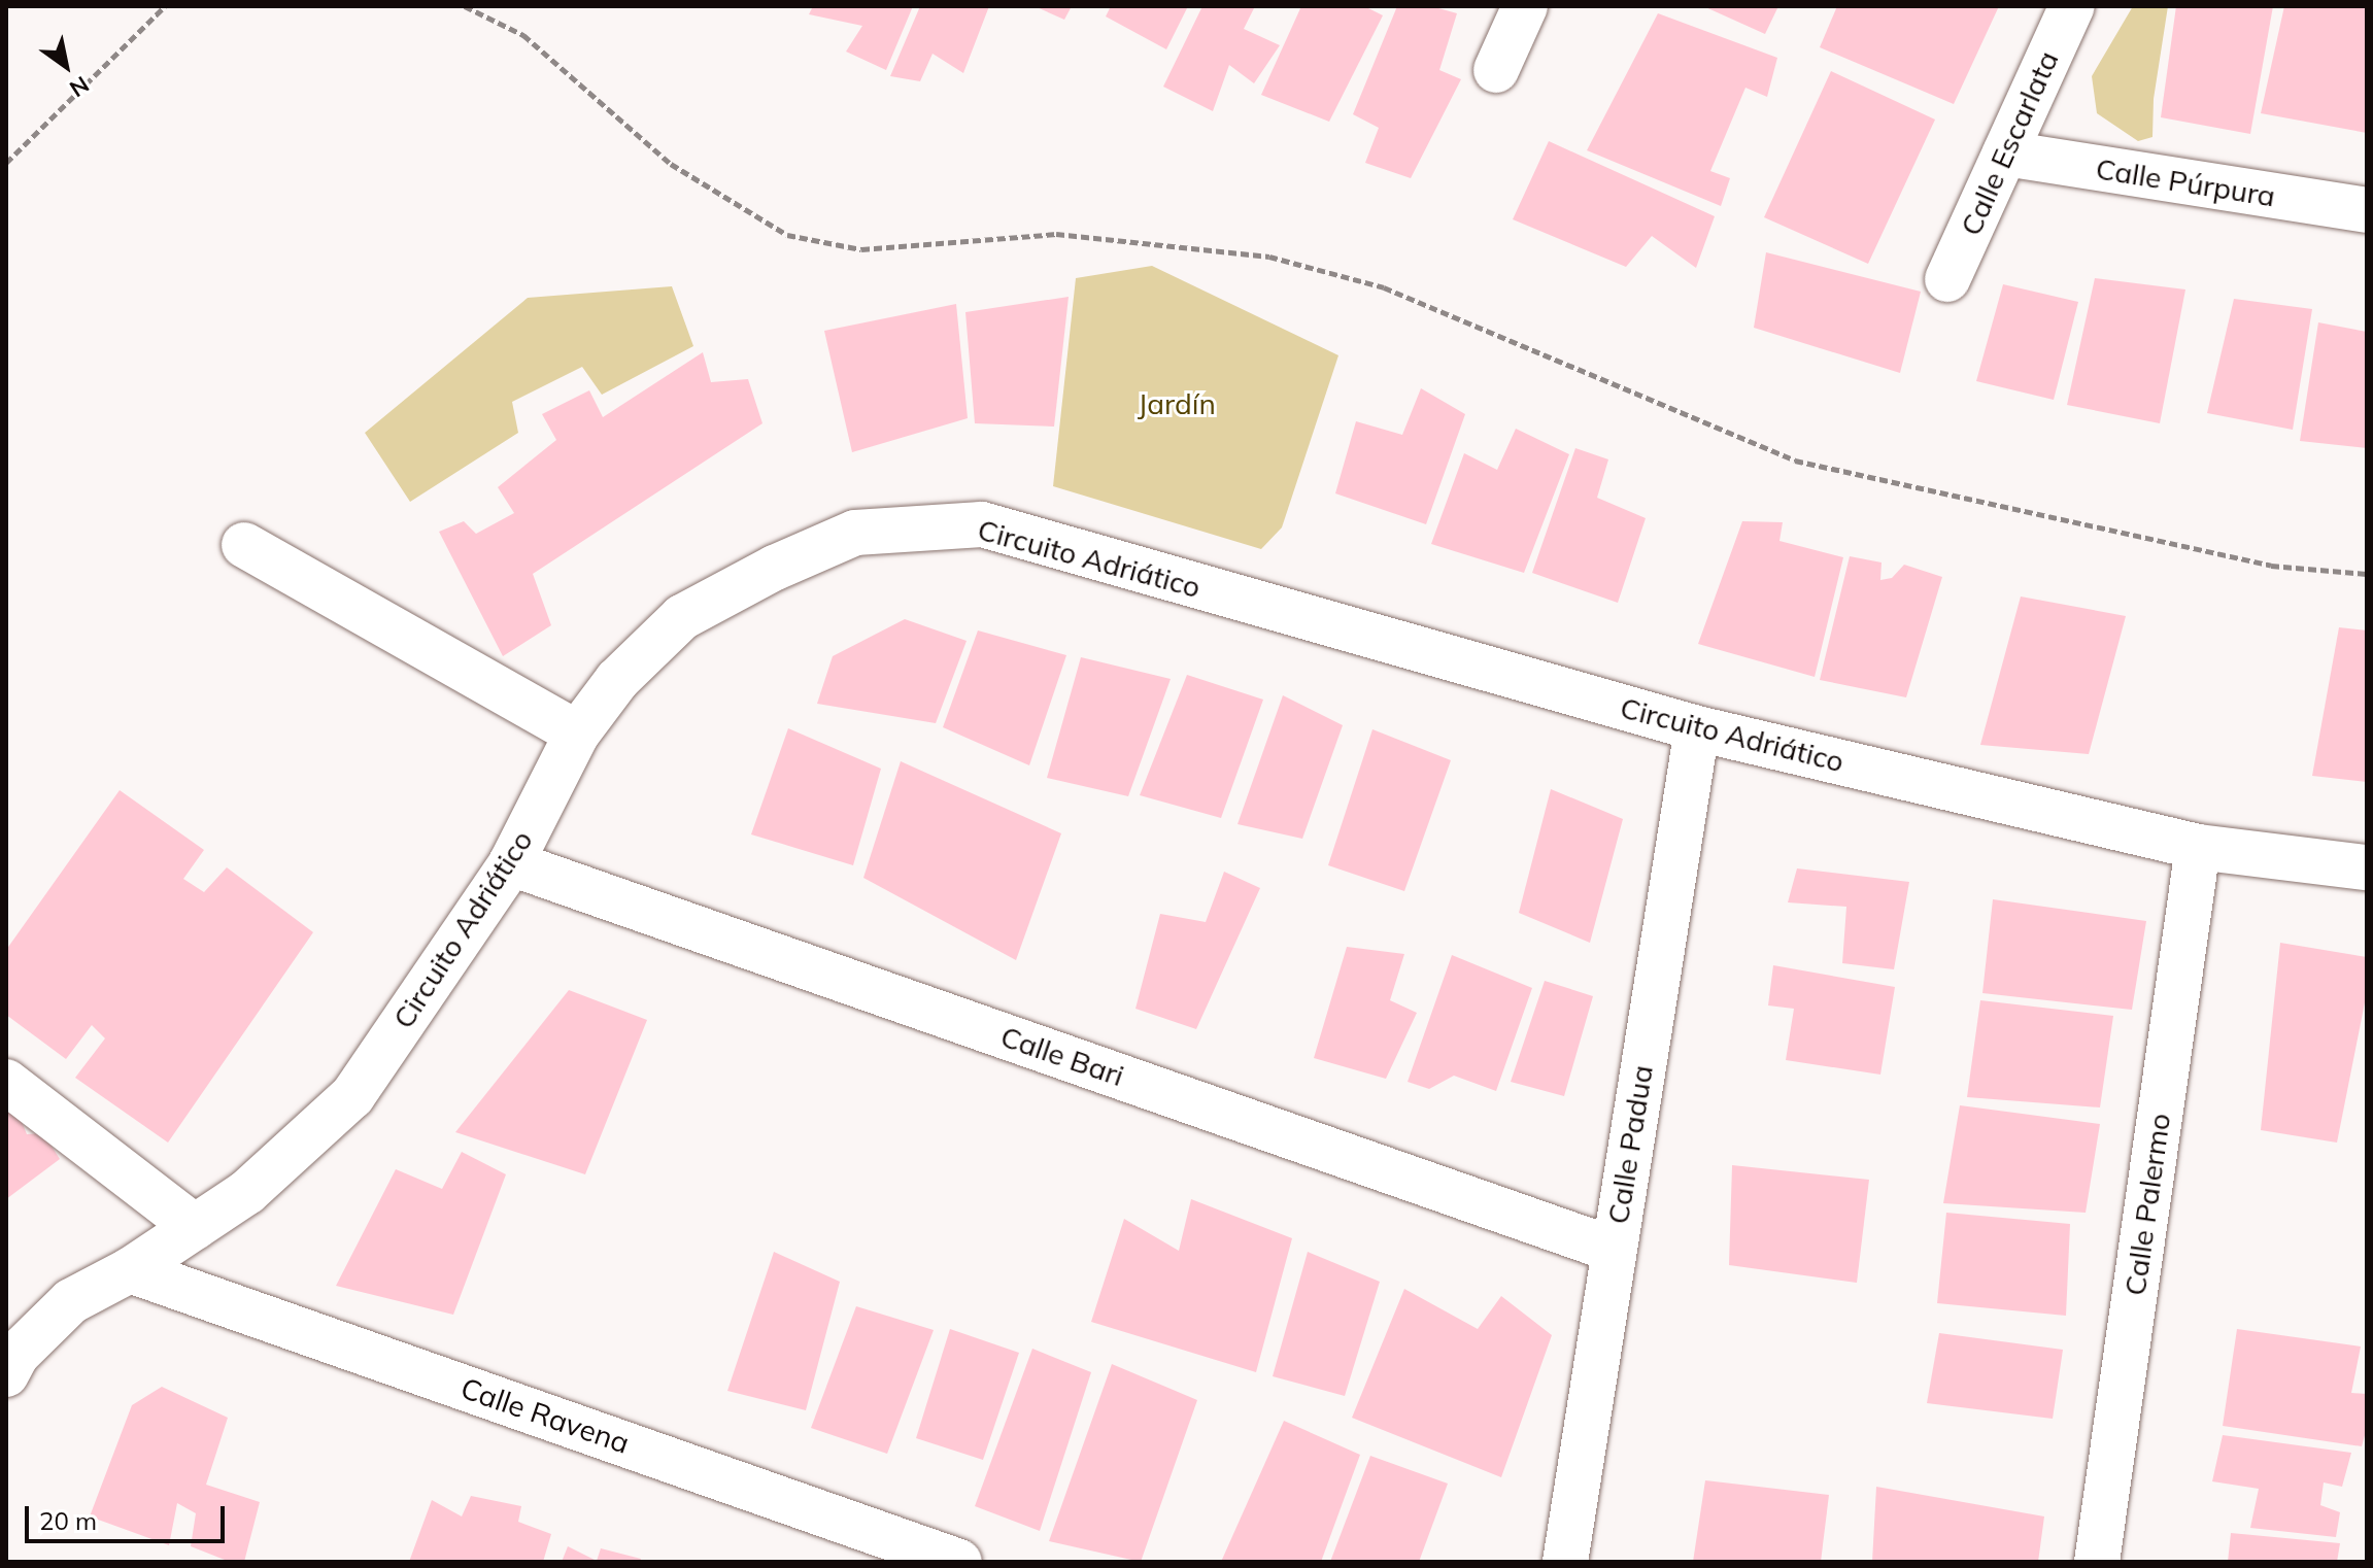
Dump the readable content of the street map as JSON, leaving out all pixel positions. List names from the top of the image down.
{
  "streets": {
    "street": [
      "Calle Escarlata",
      "Calle Púrpura",
      "Circuito Adriático",
      "Calle Bari",
      "Calle Padua",
      "Calle Palermo",
      "Calle Ravena"
    ]
  },
  "crossings": [
    ["Calle Escarlata", "Calle Púrpura"],
    ["Circuito Adriático", "Calle Bari"],
    ["Circuito Adriático", "Calle Padua"],
    ["Circuito Adriático", "Calle Palermo"],
    ["Circuito Adriático", "Calle Ravena"],
    ["Calle Bari", "Calle Padua"]
  ],
  "parks": ["Jardín"],
  "scale_bar": "20 m",
  "north": "bottom right"
}
